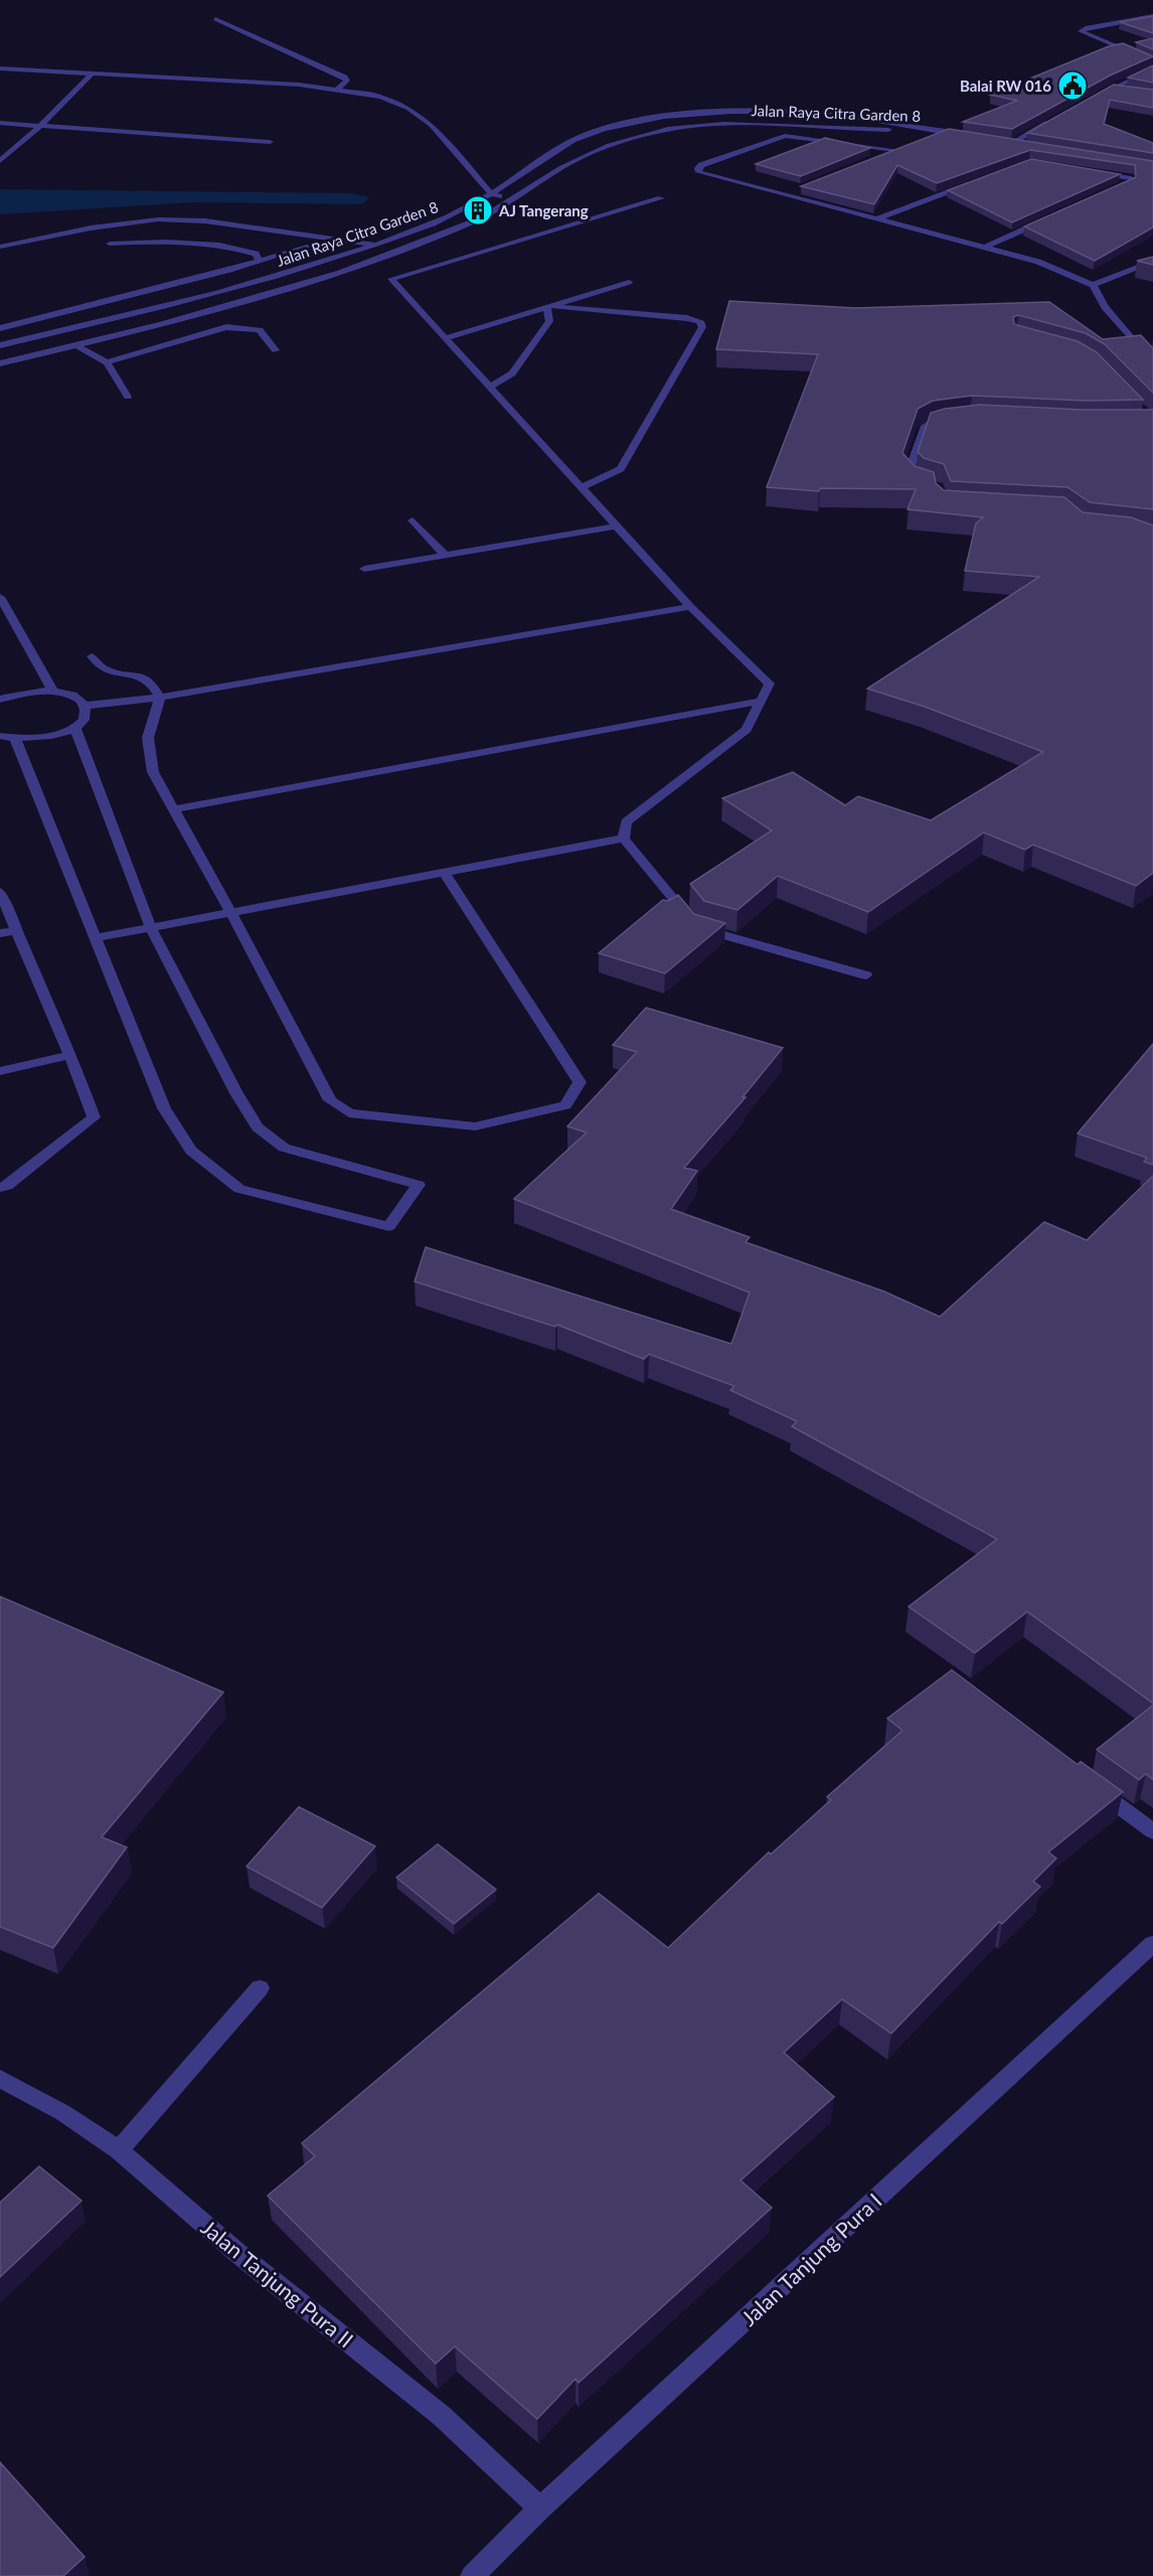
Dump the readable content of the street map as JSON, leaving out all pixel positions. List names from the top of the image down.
{
  "streets": {
    "street": ["Jalan Raya Citra Garden 8", "Jalan Tanjung Pura I", "Jalan Tanjung Pura II"]
  },
  "crossings": [
    ["Jalan Tanjung Pura I", "Jalan Tanjung Pura II"]
  ],
  "places": {
    "public building": ["Balai RW 016"],
    "building": ["AJ Tangerang"]
  }
}
